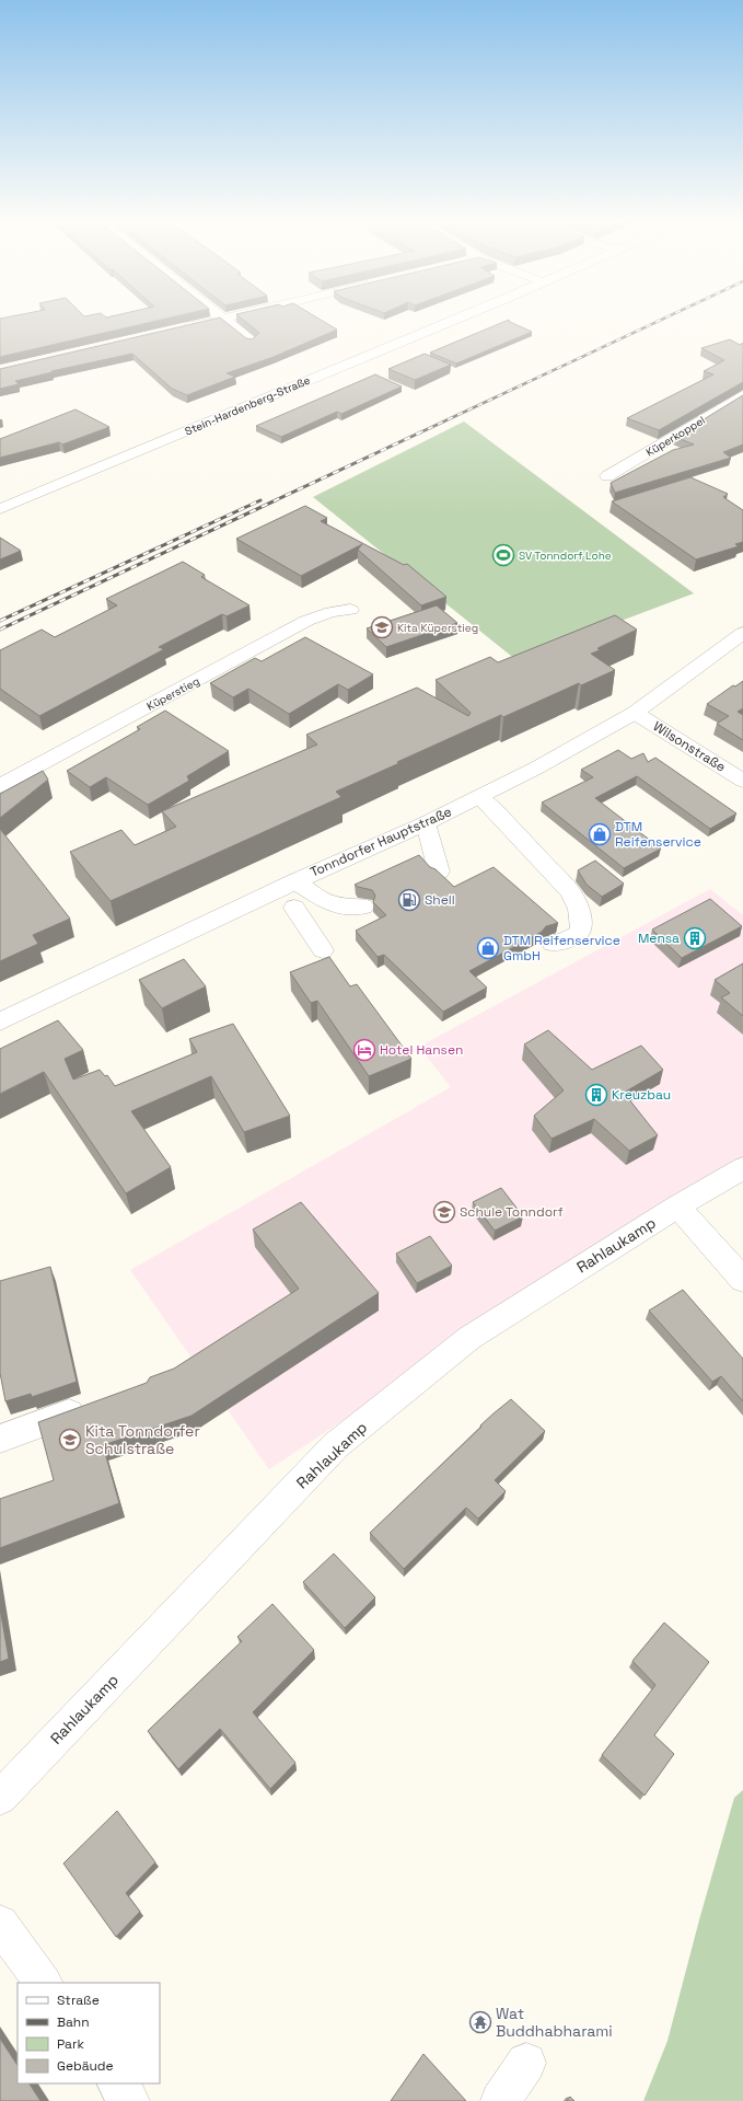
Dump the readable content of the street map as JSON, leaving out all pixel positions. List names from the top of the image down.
{
  "streets": {
    "street": [
      "Stein-Hardenberg-Straße",
      "Küperkoppel",
      "Küperstieg",
      "Wilsonstraße",
      "Tonndorfer Hauptstraße",
      "Rahlaukamp"
    ]
  },
  "crossings": [
    ["Wilsonstraße", "Tonndorfer Hauptstraße"]
  ],
  "places": {
    "sports": ["SV Tonndorf Lohe"],
    "school or university": ["Kita Küperstieg", "Schule Tonndorf", "Kita Tonndorfer Schulstraße"],
    "shop": ["DTM Reifenservice", "DTM Reifenservice GmbH"],
    "fuel station": ["Shell"],
    "building": ["Mensa", "Kreuzbau"],
    "hotel": ["Hotel Hansen"],
    "temple": ["Wat Buddhabharami"]
  },
  "legend": [
    "Straße",
    "Bahn",
    "Park",
    "Gebäude"
  ]
}
